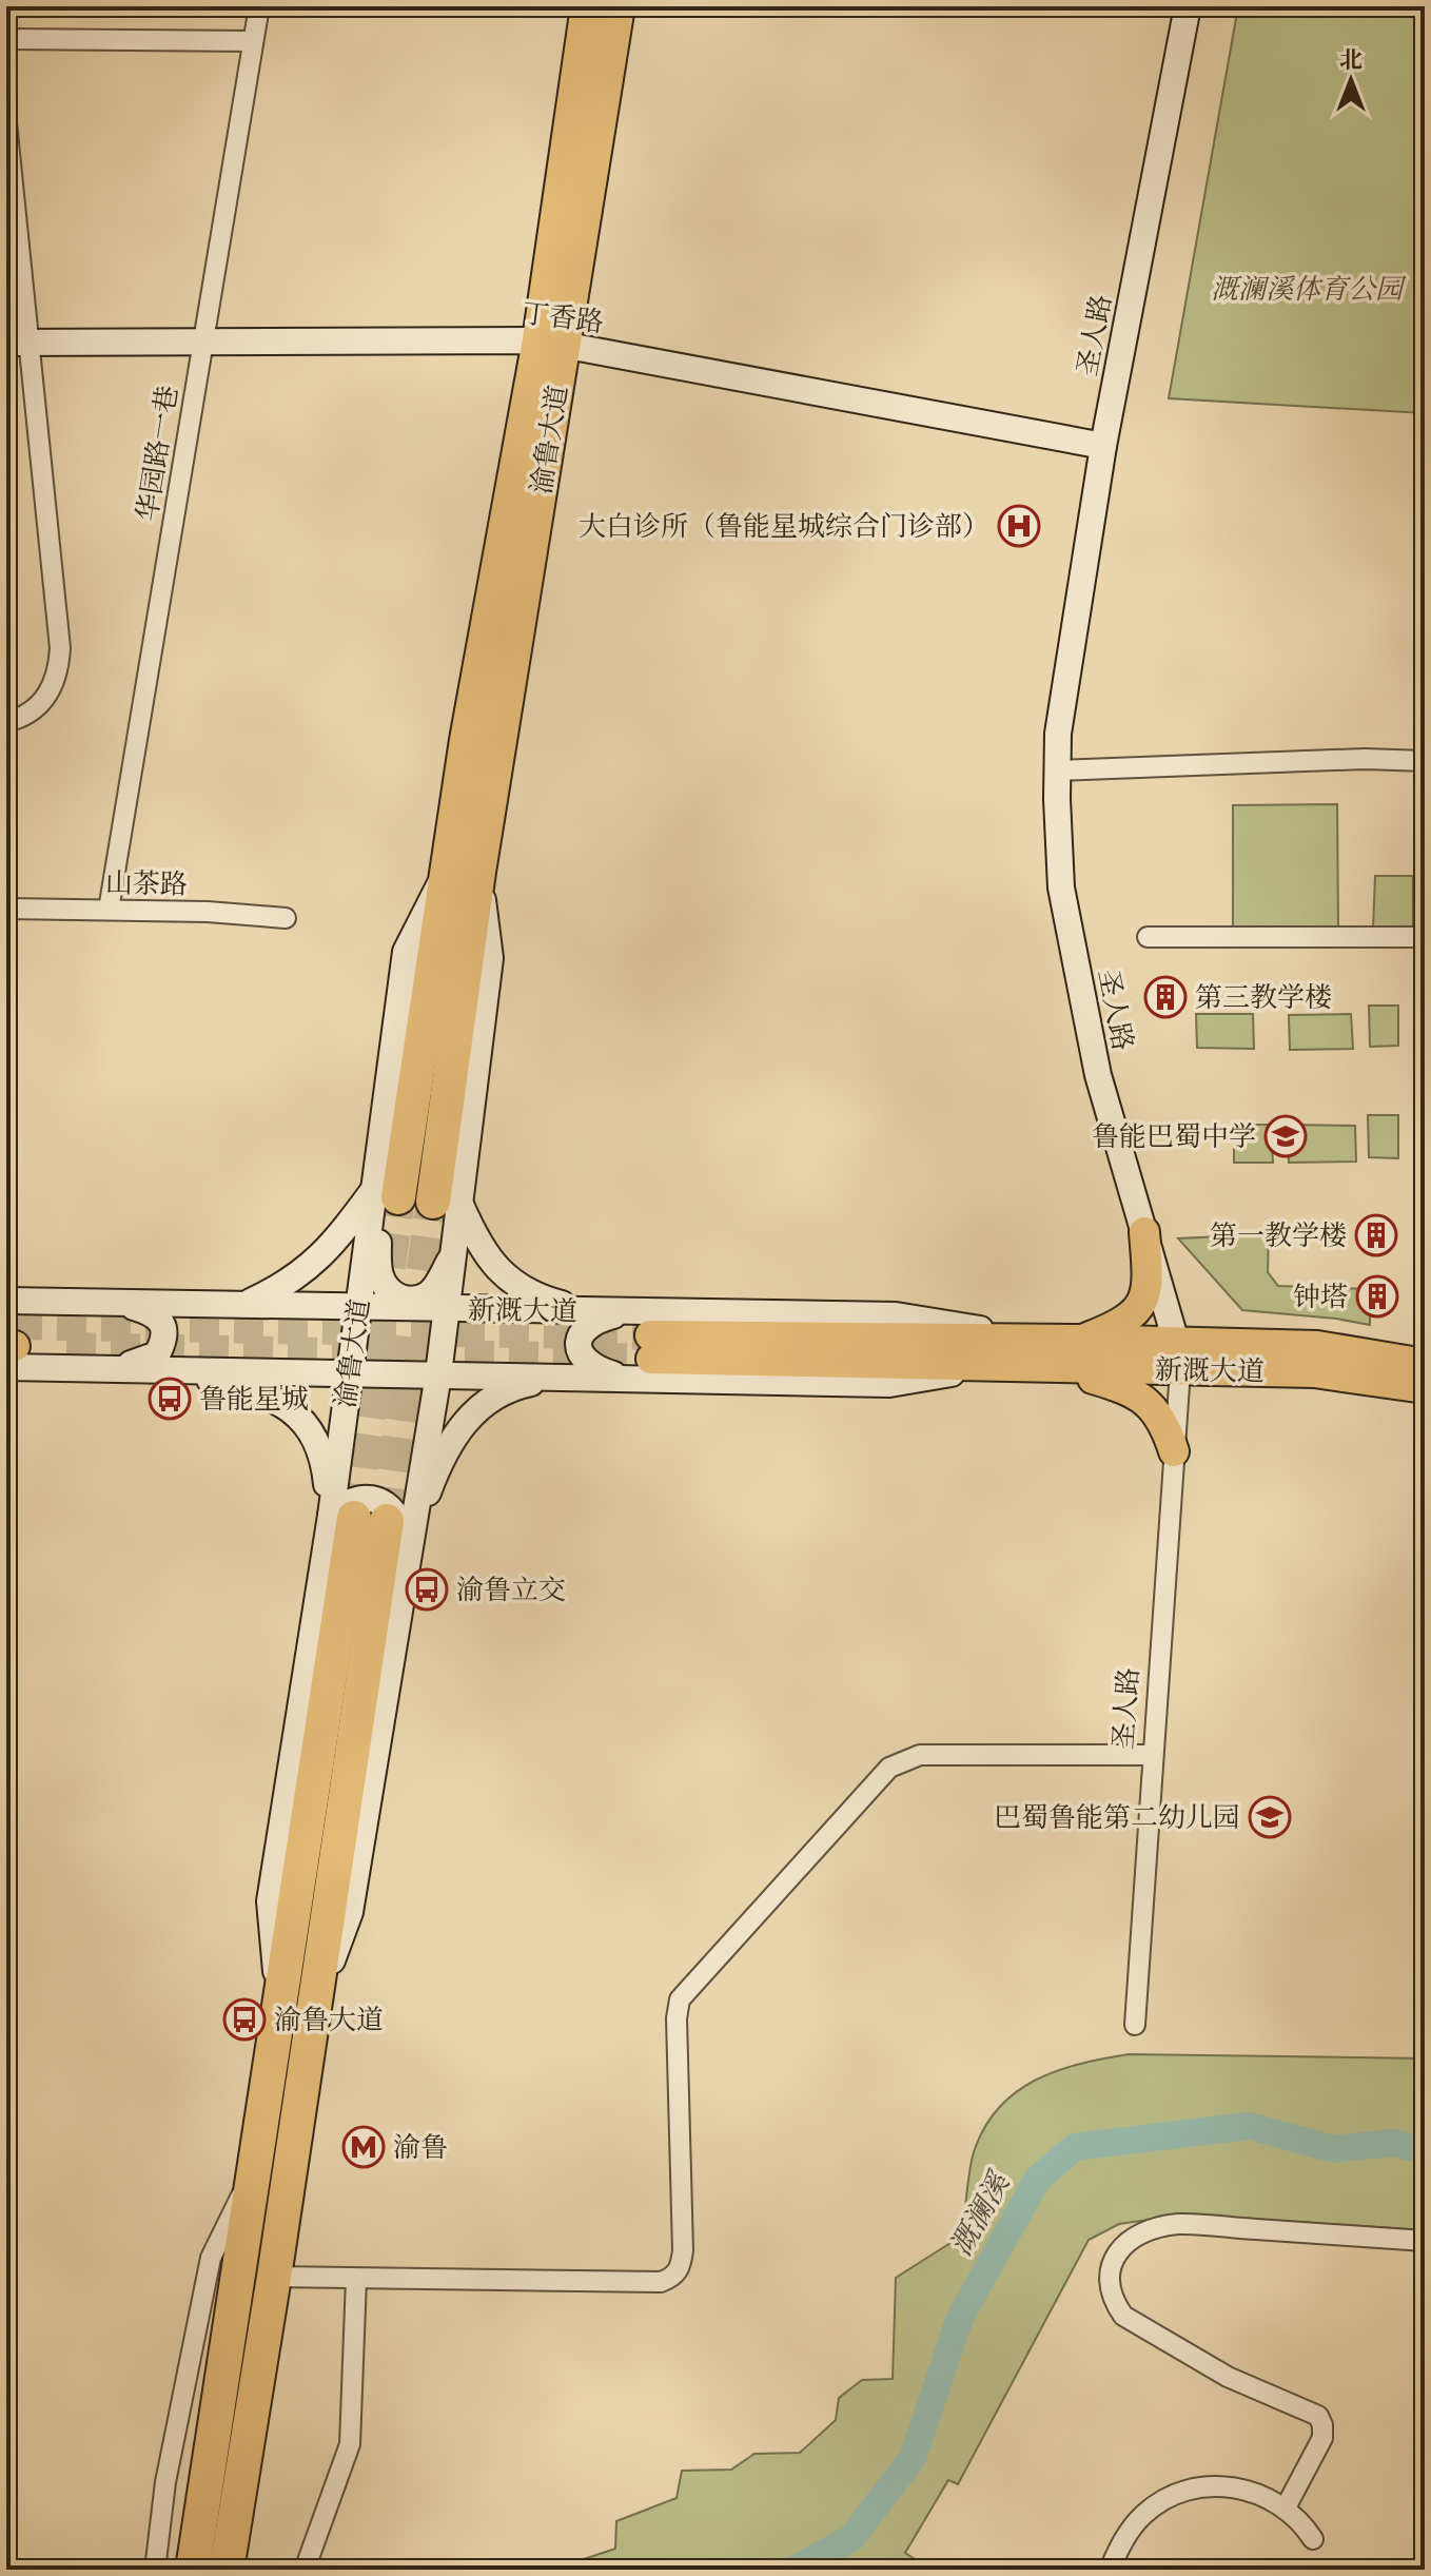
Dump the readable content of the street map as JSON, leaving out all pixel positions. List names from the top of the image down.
{
  "streets": {
    "highway": ["渝鲁大道"],
    "main road": ["新溉大道"],
    "street": [
      "丁香路",
      "圣人路",
      "华园路一巷",
      "山茶路"
    ]
  },
  "crossings": [
    ["丁香路", "圣人路"],
    ["丁香路", "渝鲁大道"],
    ["丁香路", "华园路一巷"],
    ["圣人路", "新溉大道"],
    ["渝鲁大道", "新溉大道"],
    ["华园路一巷", "山茶路"]
  ],
  "water": ["溉澜溪"],
  "parks": ["溉澜溪体育公园"],
  "places": {
    "hospital": ["大白诊所（鲁能星城综合门诊部）"],
    "building": ["第三教学楼", "第一教学楼", "钟塔"],
    "school or university": ["鲁能巴蜀中学", "巴蜀鲁能第二幼儿园"],
    "bus stop": ["鲁能星城", "渝鲁立交", "渝鲁大道"],
    "metro station": ["渝鲁"]
  },
  "north": "top"
}
